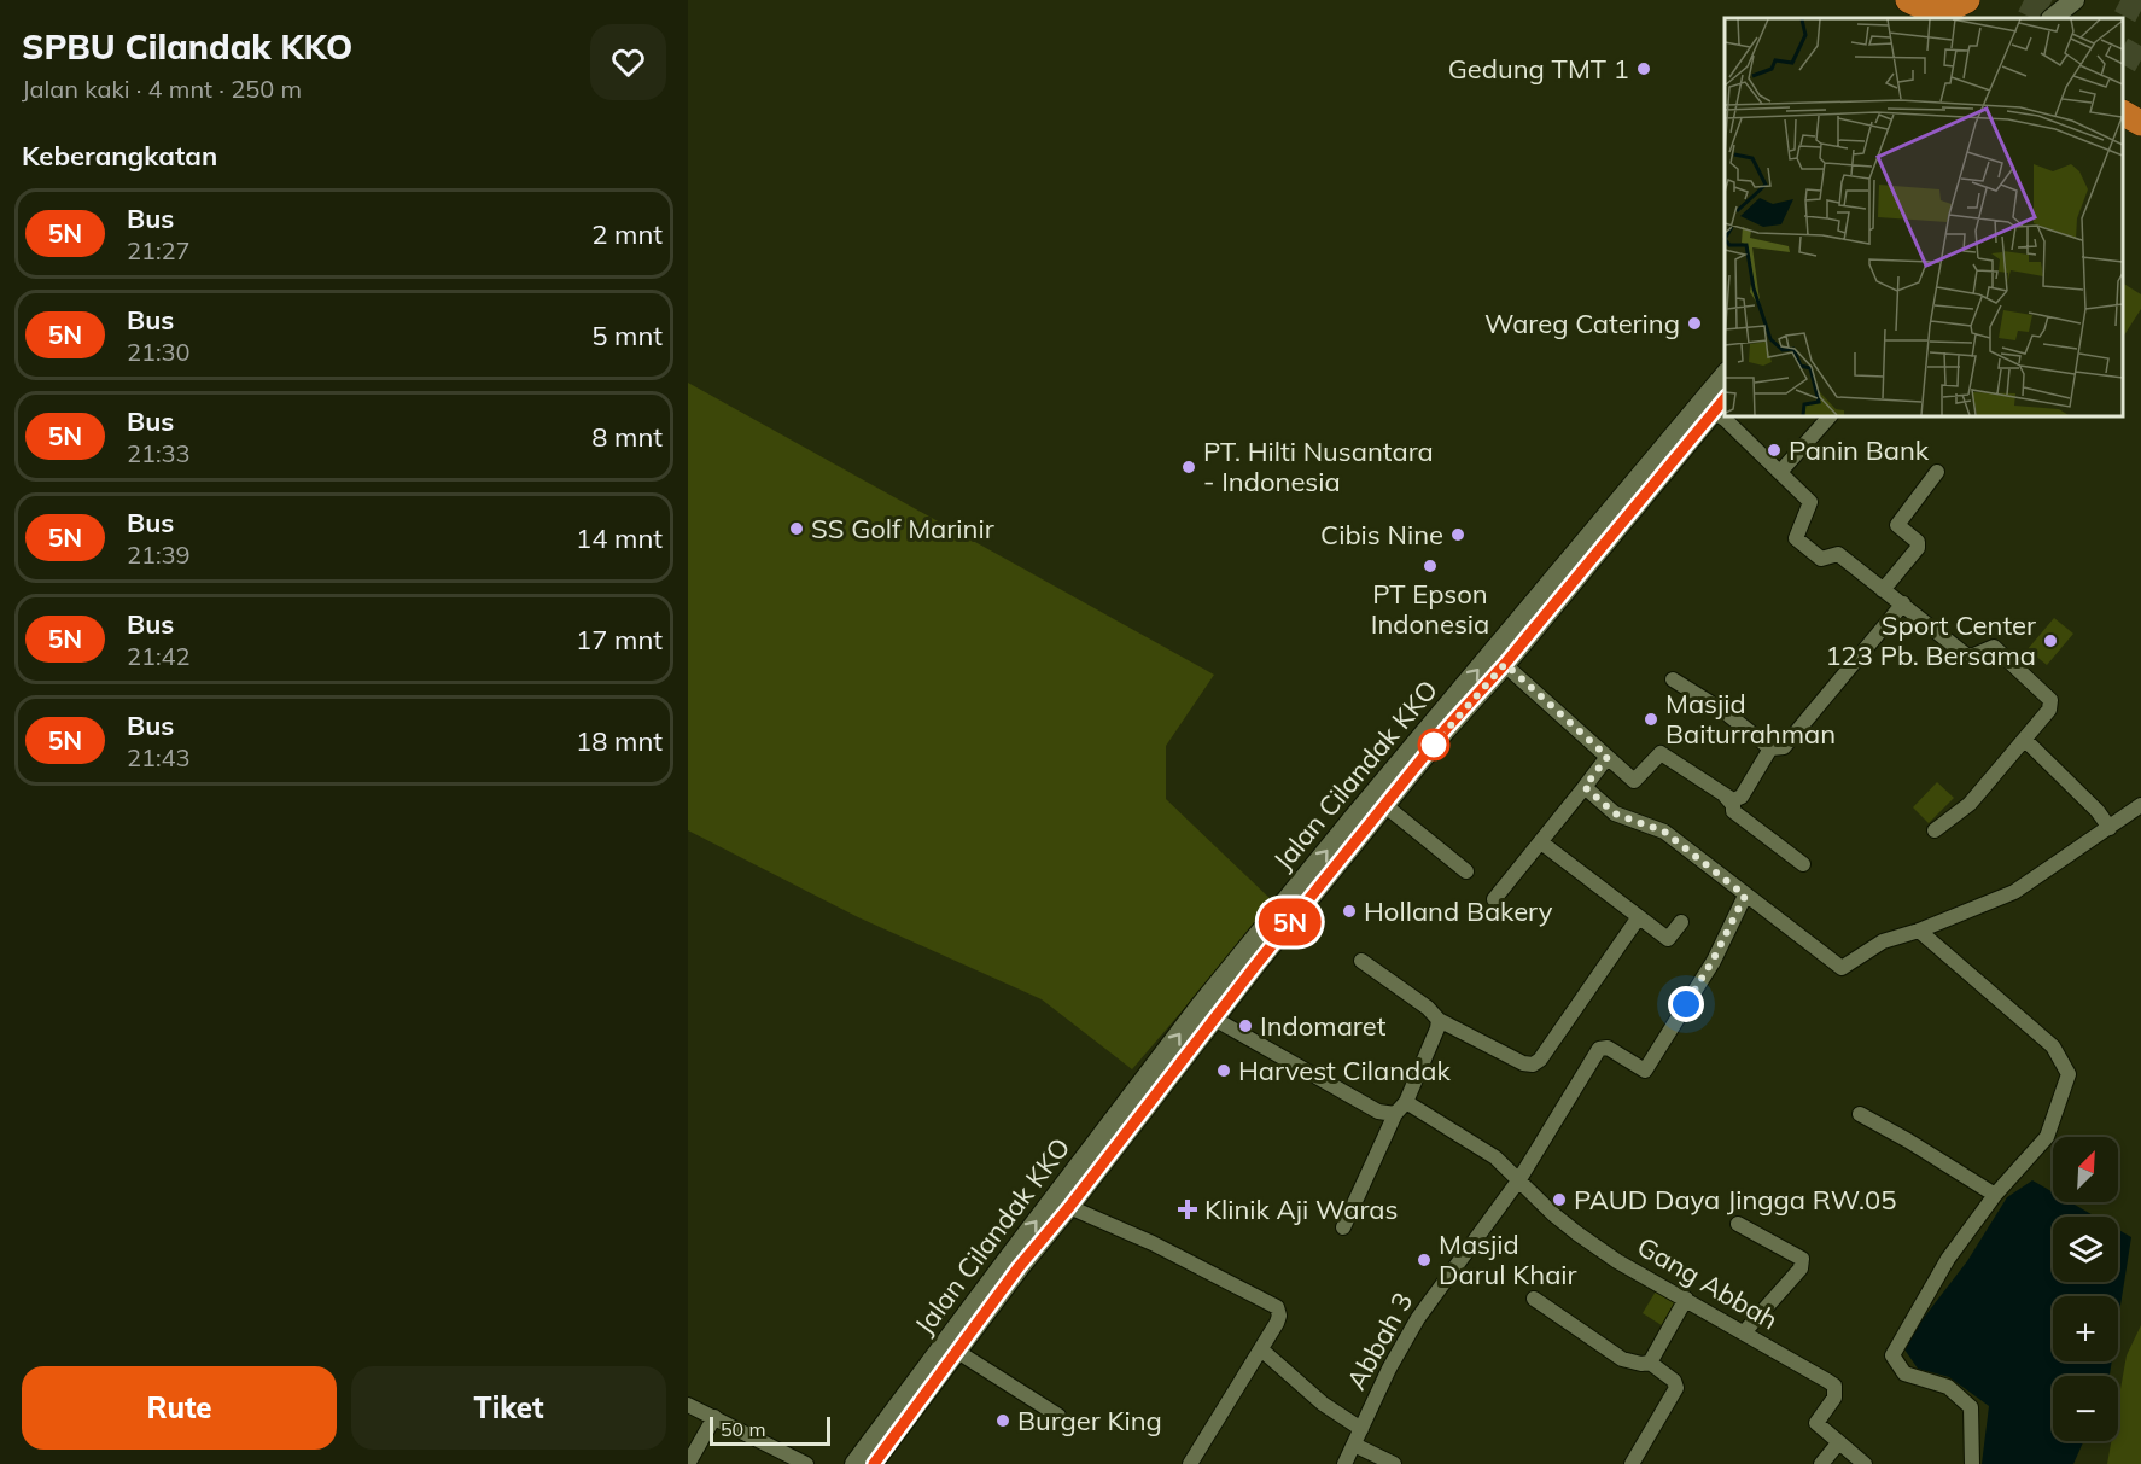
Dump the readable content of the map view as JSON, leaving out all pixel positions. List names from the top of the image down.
{
  "streets": {
    "street": ["Jalan Cilandak KKO", "Gang Abbah", "Abbah 3"]
  },
  "crossings": [
    ["Gang Abbah", "Abbah 3"]
  ],
  "places": {
    "other": [
      "Gedung TMT 1",
      "Wareg Catering",
      "Panin Bank",
      "PT. Hilti Nusantara - Indonesia",
      "SS Golf Marinir",
      "Cibis Nine",
      "PT Epson Indonesia",
      "Sport Center 123 Pb. Bersama",
      "Masjid Baiturrahman",
      "Holland Bakery",
      "Indomaret",
      "Harvest Cilandak",
      "PAUD Daya Jingga RW.05",
      "Masjid Darul Khair",
      "Burger King"
    ],
    "health": ["Klinik Aji Waras"]
  },
  "lines": ["bus line 5N"],
  "scale_bar": "50 m",
  "north": "top right",
  "page": {
    "heading": [
      ["SPBU Cilandak KKO", "Jalan kaki · 4 mnt · 250 m"],
      "Keberangkatan"
    ],
    "on_map": "5N",
    "list": [
      {
        "mark": "5N",
        "name": "Bus",
        "note": "21:27",
        "value": "2 mnt"
      },
      {
        "mark": "5N",
        "name": "Bus",
        "note": "21:30",
        "value": "5 mnt"
      },
      {
        "mark": "5N",
        "name": "Bus",
        "note": "21:33",
        "value": "8 mnt"
      },
      {
        "mark": "5N",
        "name": "Bus",
        "note": "21:39",
        "value": "14 mnt"
      },
      {
        "mark": "5N",
        "name": "Bus",
        "note": "21:42",
        "value": "17 mnt"
      },
      {
        "mark": "5N",
        "name": "Bus",
        "note": "21:43",
        "value": "18 mnt"
      }
    ],
    "map_buttons": ["+", "−"],
    "buttons": ["Rute", "Tiket"],
    "scale": "50 m"
  }
}
